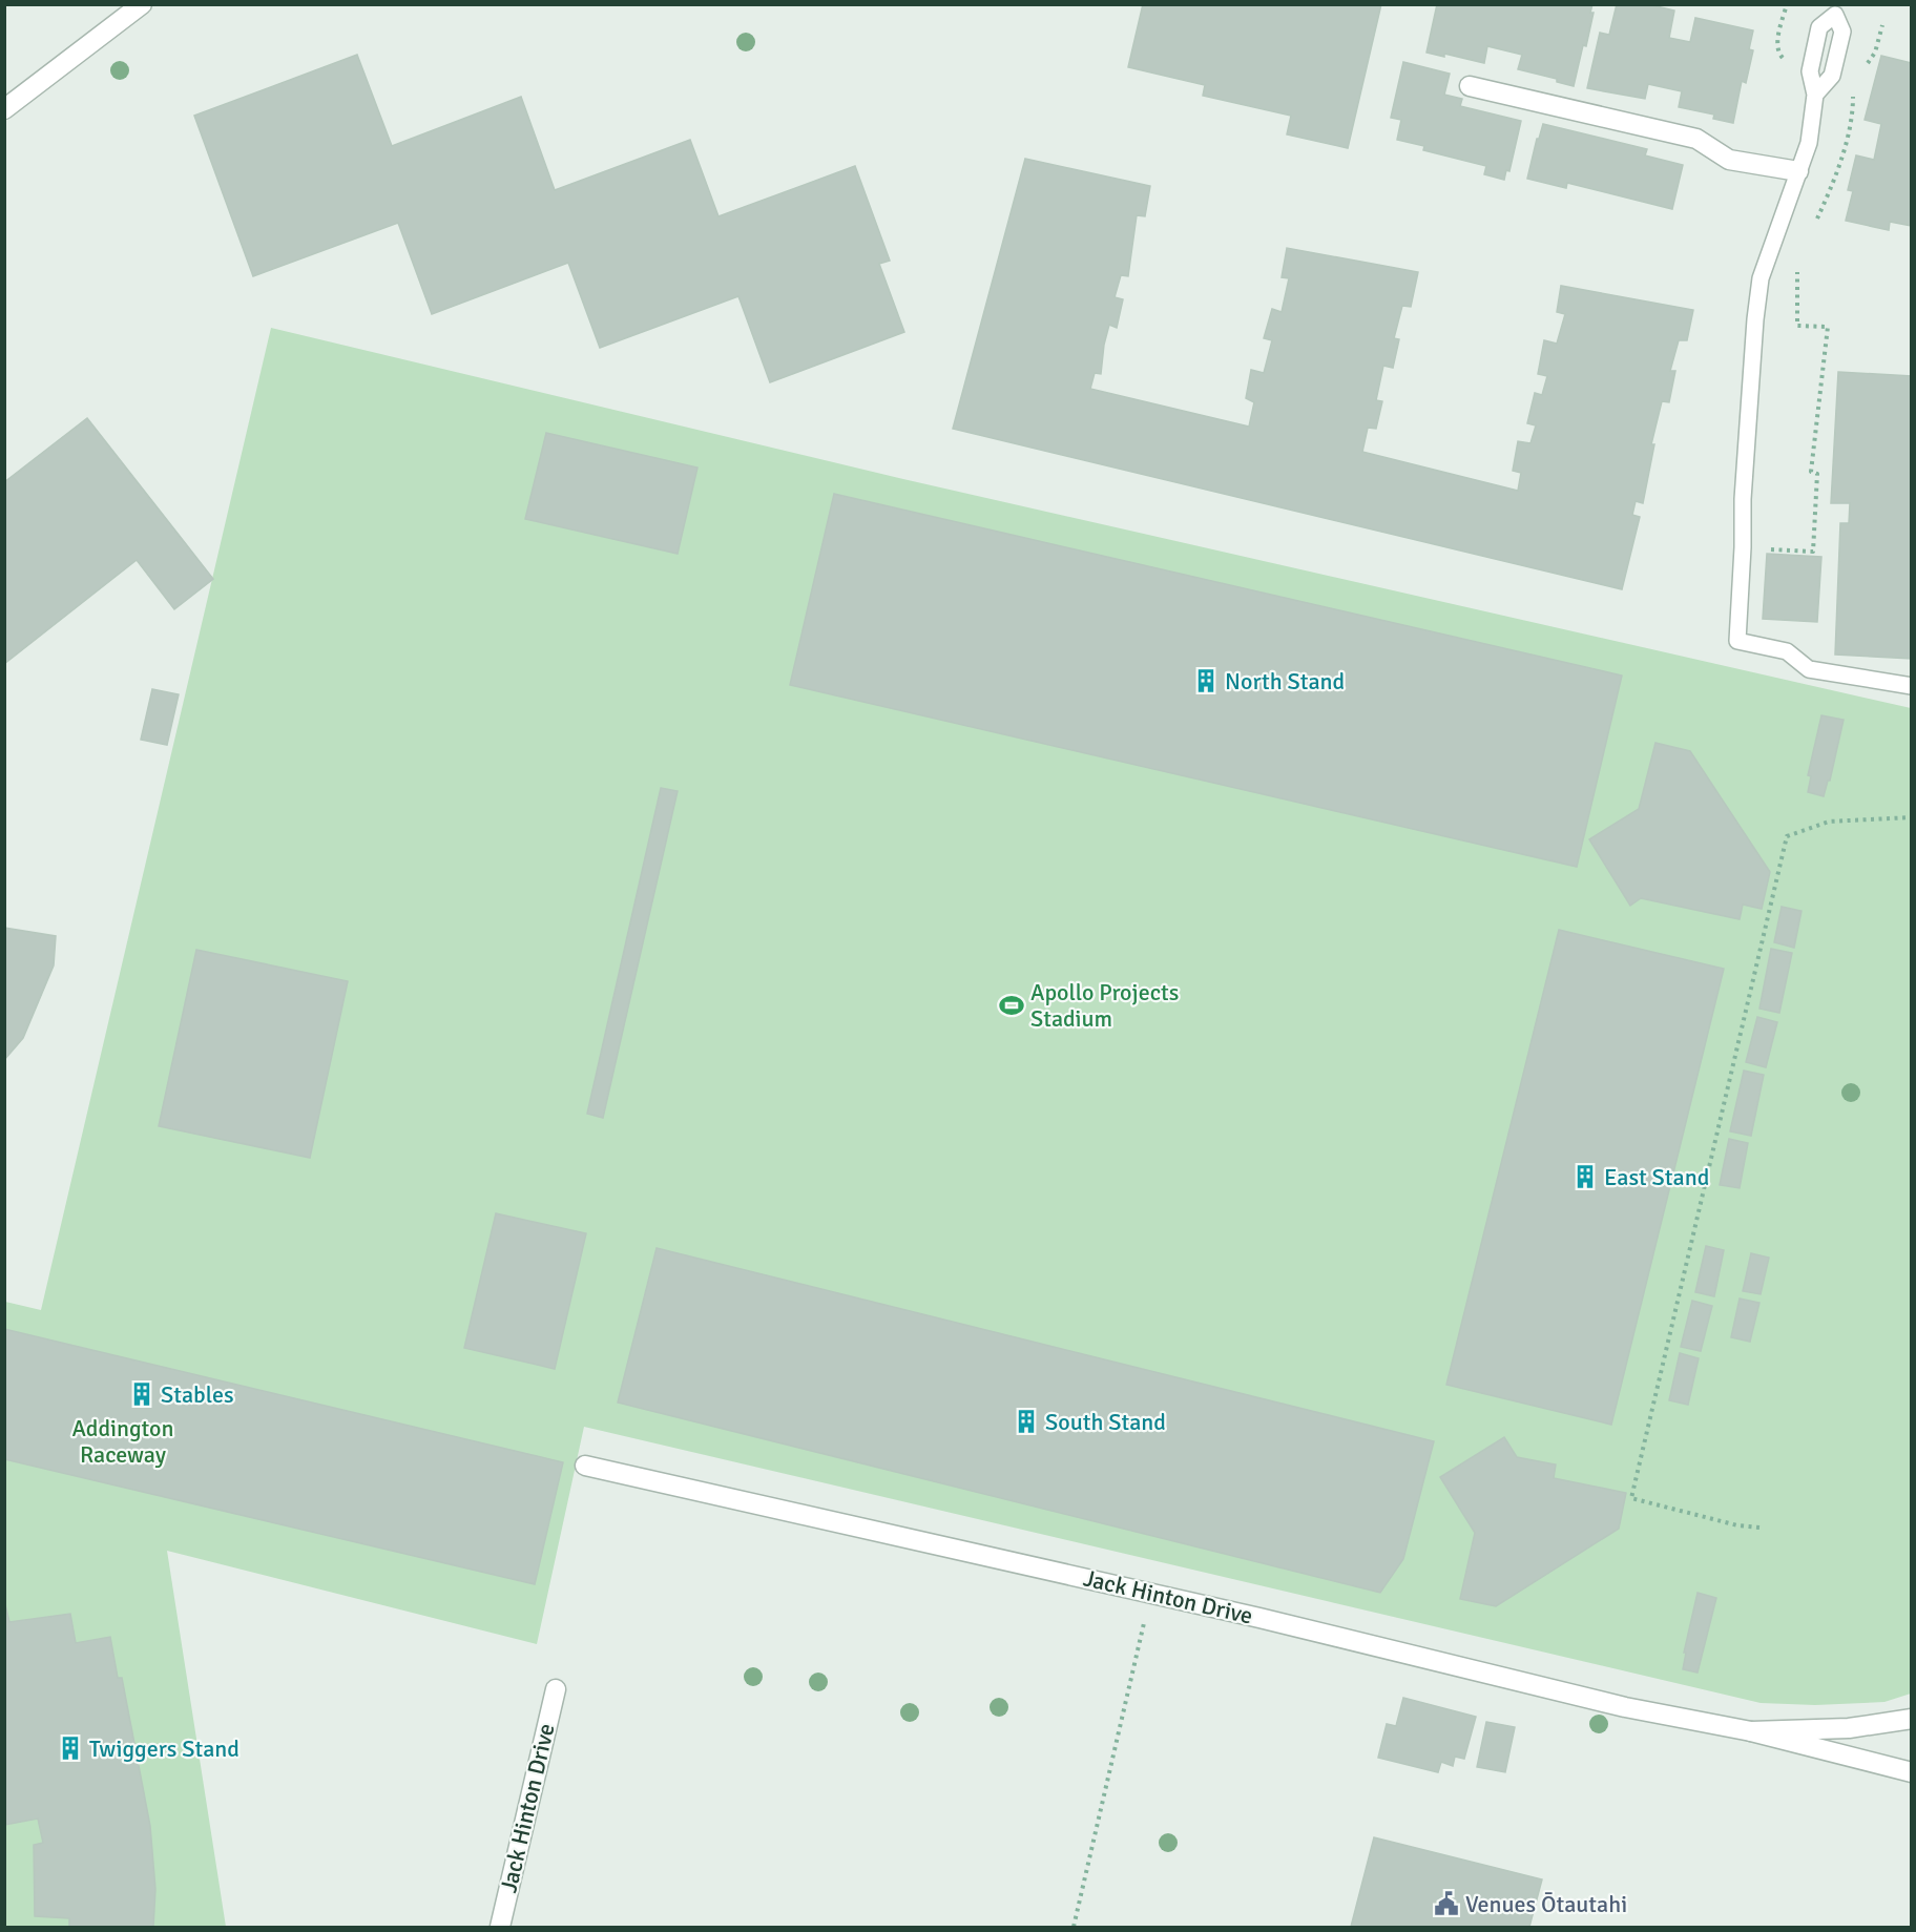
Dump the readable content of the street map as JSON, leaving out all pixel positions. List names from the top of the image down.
{
  "streets": {
    "street": ["Jack Hinton Drive"]
  },
  "parks": ["Addington Raceway"],
  "places": {
    "building": [
      "North Stand",
      "East Stand",
      "Stables",
      "South Stand",
      "Twiggers Stand"
    ],
    "sports": ["Apollo Projects Stadium"],
    "public building": ["Venues Ōtautahi"]
  }
}
